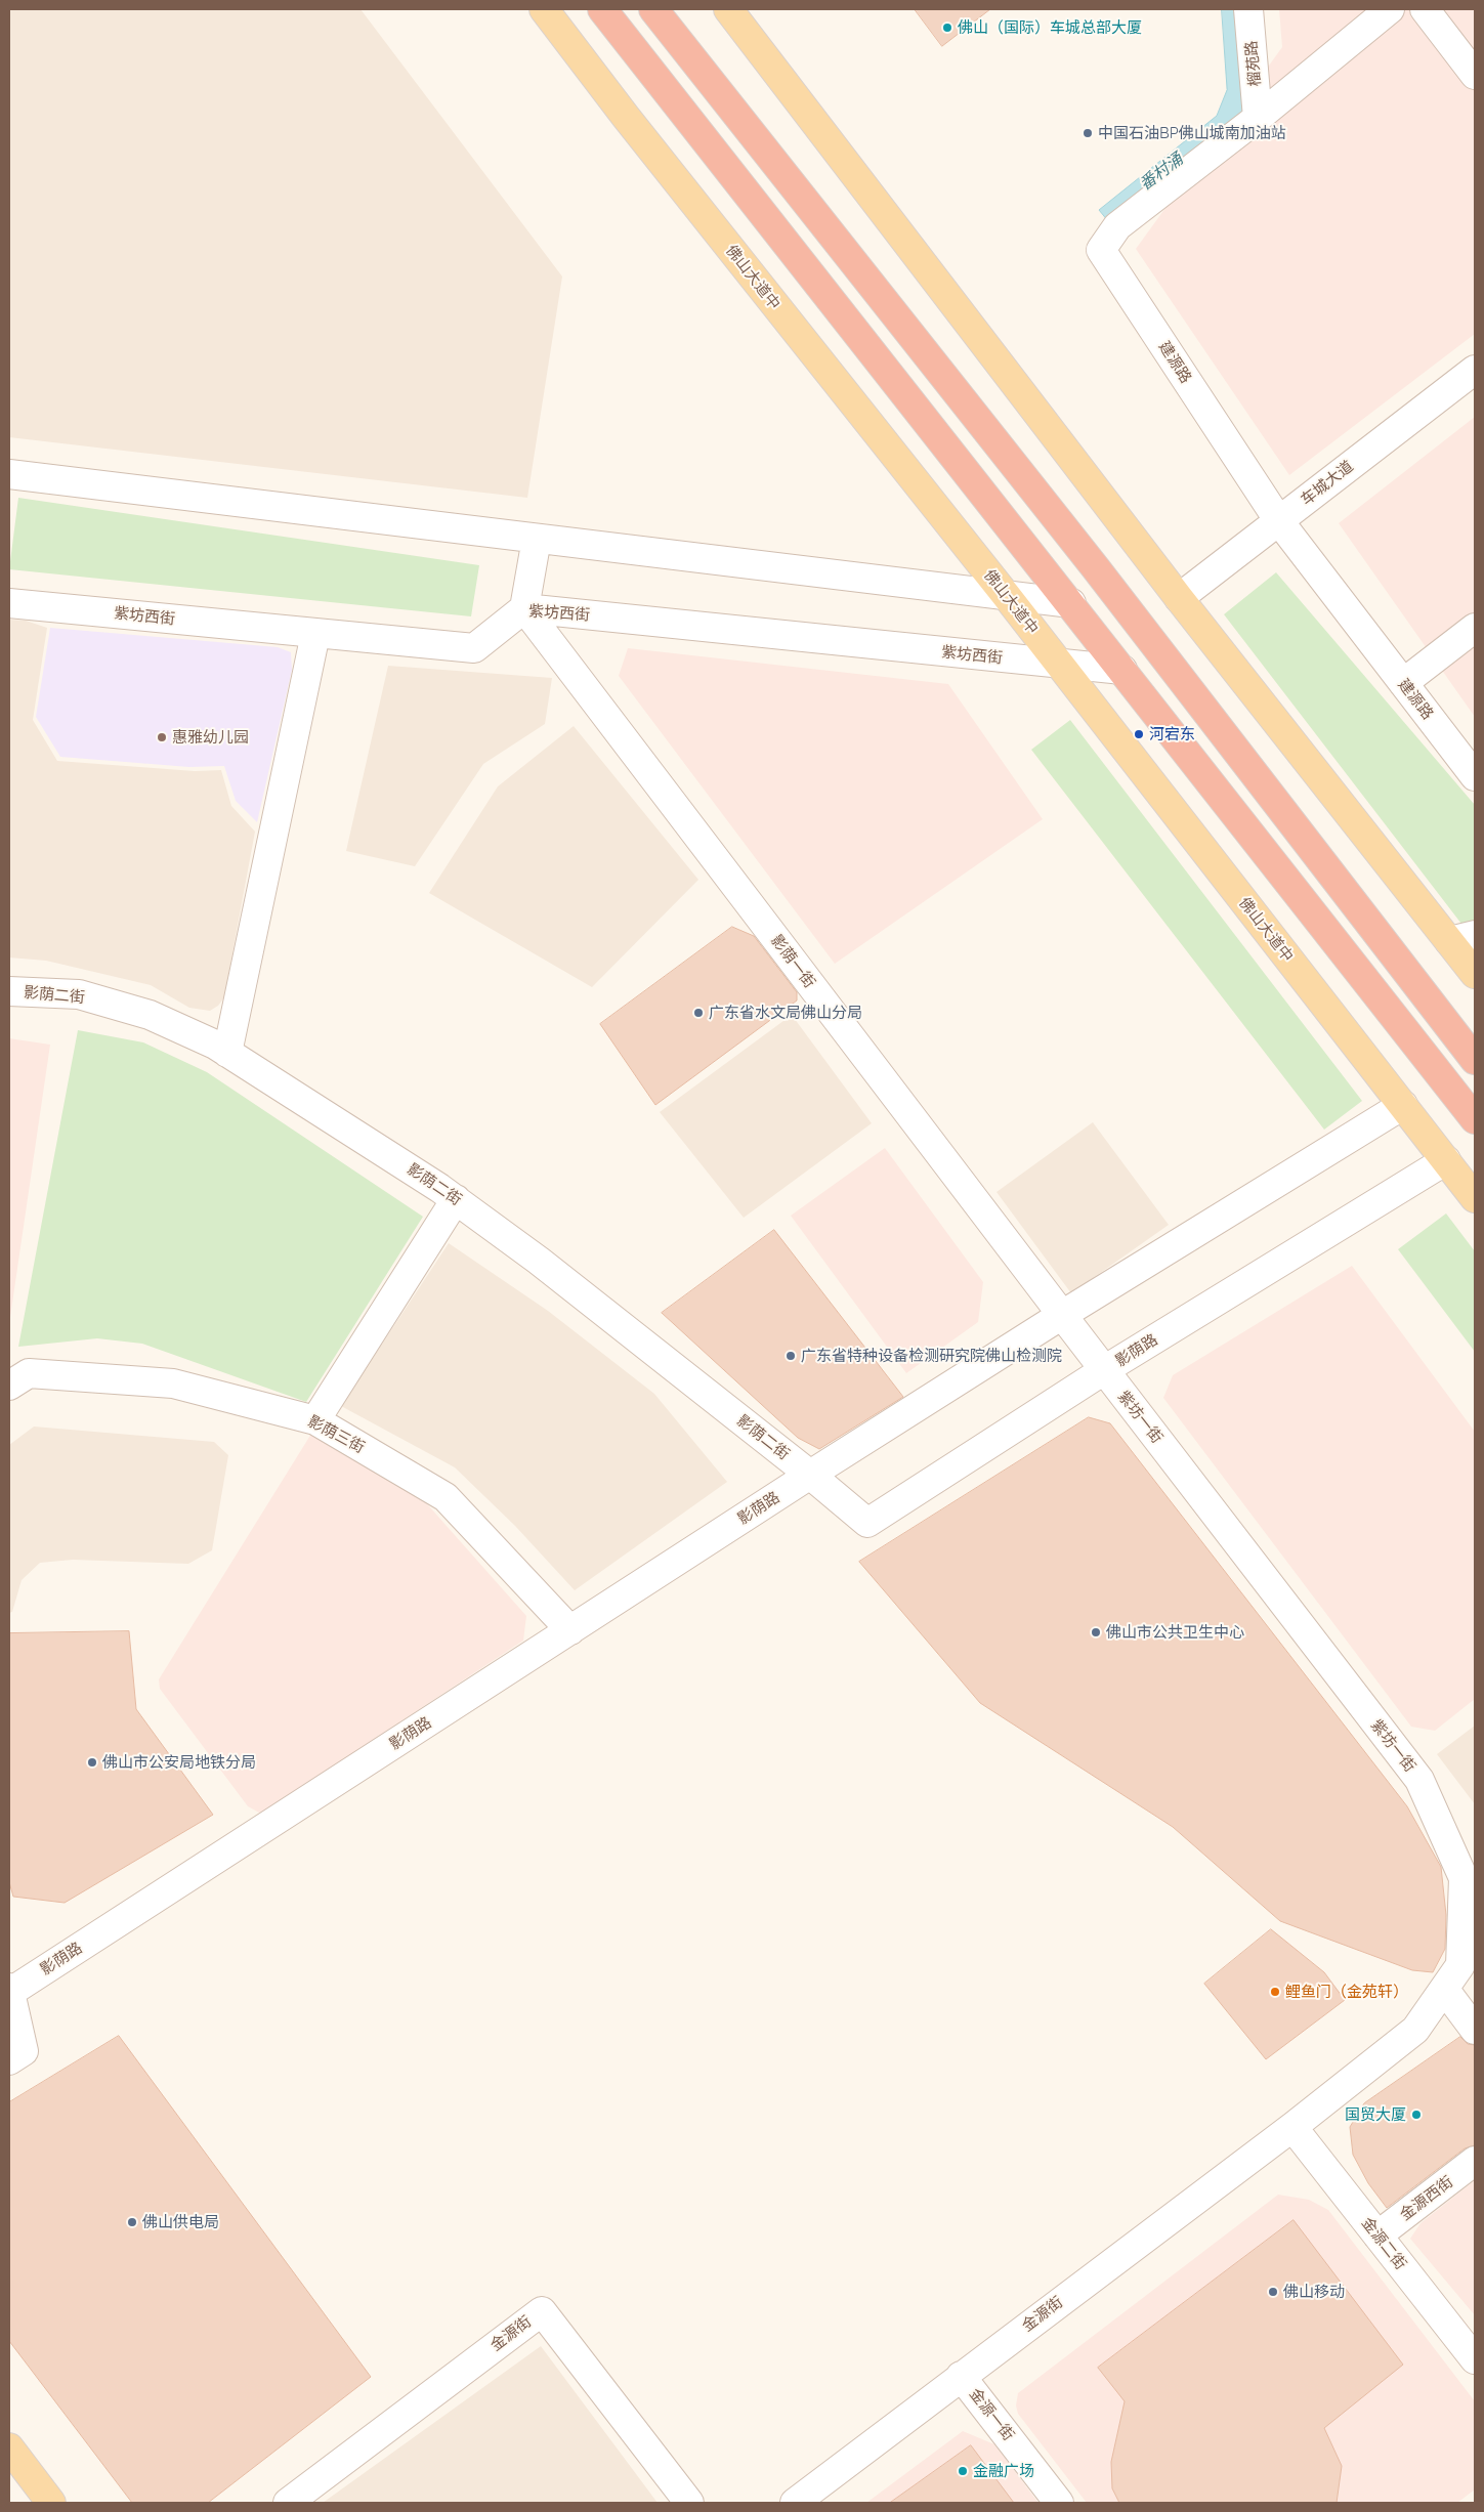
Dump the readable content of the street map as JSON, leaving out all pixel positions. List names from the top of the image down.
{
  "streets": {
    "main road": ["佛山大道中"],
    "street": [
      "榴苑路",
      "建源路",
      "车城大道",
      "紫坊西街",
      "影荫一街",
      "影荫二街",
      "影荫路",
      "紫坊一街",
      "影荫三街",
      "金源西街",
      "金源二街",
      "金源街",
      "金源一街"
    ]
  },
  "crossings": [
    ["榴苑路", "建源路"],
    ["佛山大道中", "紫坊西街"],
    ["佛山大道中", "影荫路"],
    ["建源路", "车城大道"],
    ["紫坊西街", "影荫一街"],
    ["影荫一街", "影荫路"],
    ["影荫一街", "紫坊一街"],
    ["影荫二街", "影荫路"],
    ["影荫路", "紫坊一街"],
    ["影荫路", "影荫三街"],
    ["紫坊一街", "金源二街"],
    ["紫坊一街", "金源街"],
    ["金源西街", "金源二街"],
    ["金源二街", "金源街"],
    ["金源街", "金源一街"]
  ],
  "water": ["番村涌"],
  "places": [
    "佛山（国际）车城总部大厦",
    "中国石油BP佛山城南加油站",
    "河宕东",
    "惠雅幼儿园",
    "广东省水文局佛山分局",
    "广东省特种设备检测研究院佛山检测院",
    "佛山市公共卫生中心",
    "佛山市公安局地铁分局",
    "鲤鱼门（金苑轩）",
    "国贸大厦",
    "佛山供电局",
    "佛山移动",
    "金融广场"
  ]
}
